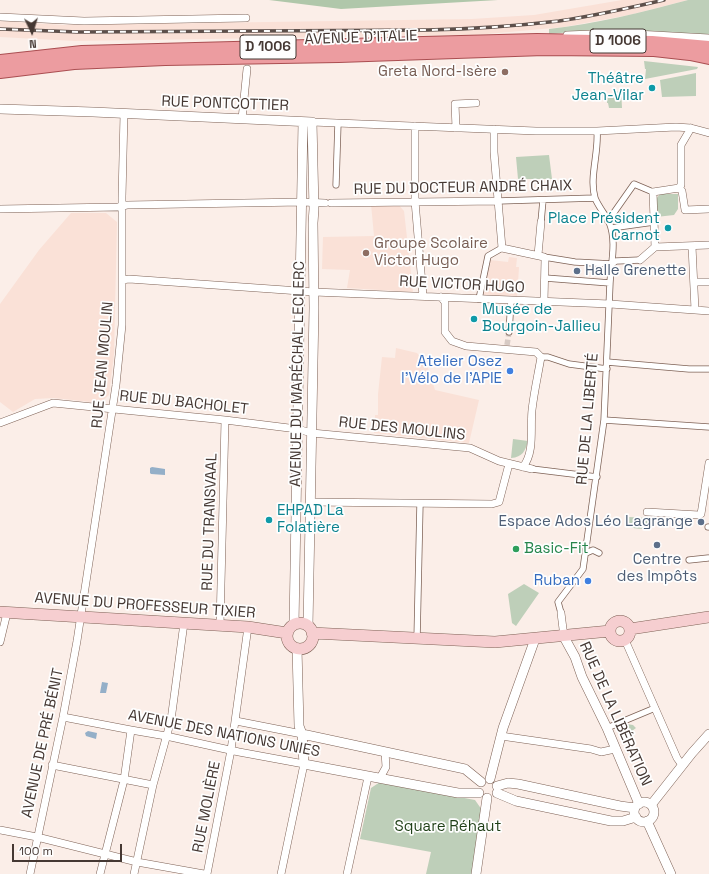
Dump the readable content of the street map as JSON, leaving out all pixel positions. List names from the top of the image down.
{
  "streets": {
    "main road": ["AVENUE D'ITALIE", "D 1006", "AVENUE DU PROFESSEUR TIXIER"],
    "street": [
      "RUE PONTCOTTIER",
      "RUE DU DOCTEUR ANDRÉ CHAIX",
      "RUE VICTOR HUGO",
      "RUE JEAN MOULIN",
      "AVENUE DU MARÉCHAL LECLERC",
      "RUE DU BACHOLET",
      "RUE DE LA LIBERTÉ",
      "RUE DES MOULINS",
      "RUE DU TRANSVAAL",
      "RUE DE LA LIBÉRATION",
      "AVENUE DES NATIONS UNIES",
      "AVENUE DE PRÉ BÉNIT",
      "RUE MOLIÈRE"
    ]
  },
  "crossings": [
    ["RUE PONTCOTTIER", "RUE JEAN MOULIN"],
    ["RUE PONTCOTTIER", "AVENUE DU MARÉCHAL LECLERC"],
    ["RUE DU DOCTEUR ANDRÉ CHAIX", "RUE JEAN MOULIN"],
    ["RUE DU DOCTEUR ANDRÉ CHAIX", "AVENUE DU MARÉCHAL LECLERC"],
    ["RUE DU DOCTEUR ANDRÉ CHAIX", "RUE DE LA LIBERTÉ"],
    ["RUE VICTOR HUGO", "RUE JEAN MOULIN"],
    ["RUE VICTOR HUGO", "AVENUE DU MARÉCHAL LECLERC"],
    ["RUE VICTOR HUGO", "RUE DE LA LIBERTÉ"],
    ["RUE JEAN MOULIN", "RUE DU BACHOLET"],
    ["RUE JEAN MOULIN", "AVENUE DU PROFESSEUR TIXIER"],
    ["RUE JEAN MOULIN", "AVENUE DE PRÉ BÉNIT"],
    ["AVENUE DU MARÉCHAL LECLERC", "RUE DU BACHOLET"],
    ["AVENUE DU MARÉCHAL LECLERC", "RUE DES MOULINS"],
    ["AVENUE DU MARÉCHAL LECLERC", "AVENUE DU PROFESSEUR TIXIER"],
    ["RUE DU BACHOLET", "RUE DES MOULINS"],
    ["RUE DU BACHOLET", "RUE DU TRANSVAAL"],
    ["RUE DE LA LIBERTÉ", "RUE DES MOULINS"],
    ["RUE DE LA LIBERTÉ", "RUE DE LA LIBÉRATION"],
    ["RUE DU TRANSVAAL", "AVENUE DU PROFESSEUR TIXIER"],
    ["AVENUE DU PROFESSEUR TIXIER", "AVENUE DE PRÉ BÉNIT"],
    ["AVENUE DU PROFESSEUR TIXIER", "RUE MOLIÈRE"],
    ["AVENUE DES NATIONS UNIES", "AVENUE DE PRÉ BÉNIT"],
    ["AVENUE DES NATIONS UNIES", "RUE MOLIÈRE"]
  ],
  "parks": ["Square Réhaut"],
  "places": [
    "Greta Nord-Isère",
    "Théâtre Jean-Vilar",
    "Place Président Carnot",
    "Groupe Scolaire Victor Hugo",
    "Halle Grenette",
    "Musée de Bourgoin-Jallieu",
    "Atelier Osez l'Vélo de l'APIE",
    "EHPAD La Folatière",
    "Espace Ados Léo Lagrange",
    "Centre des Impôts",
    "Basic-Fit",
    "Ruban"
  ],
  "scale_bar": "100 m",
  "north": "bottom"
}
